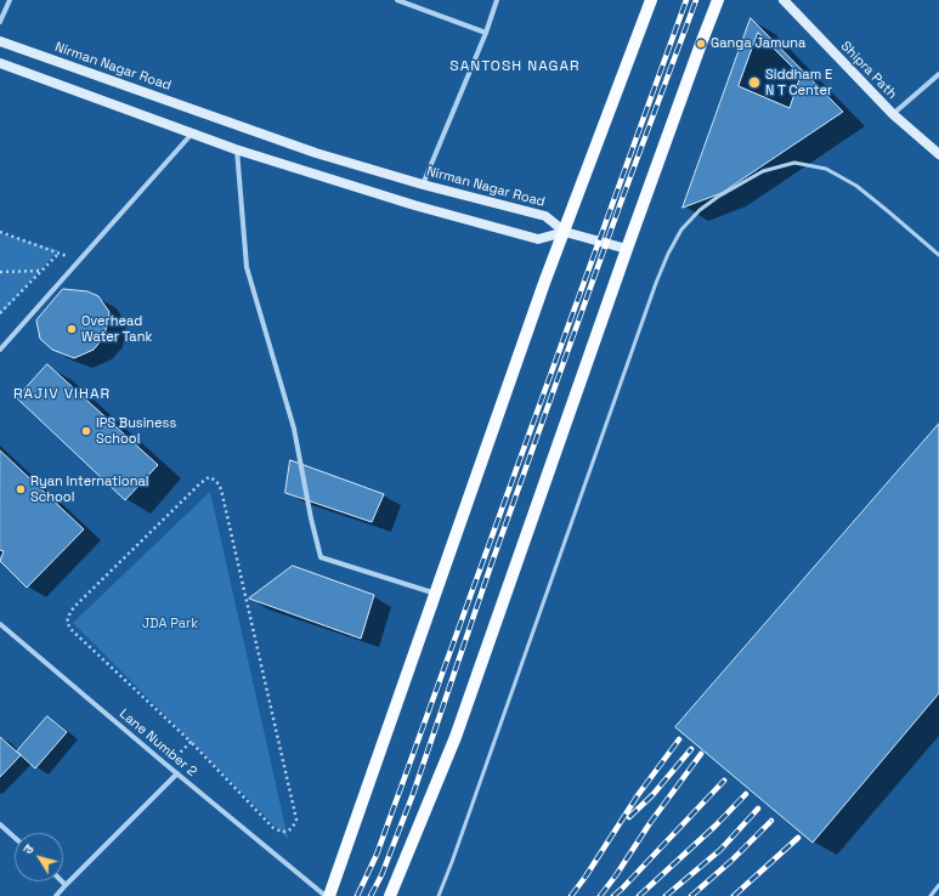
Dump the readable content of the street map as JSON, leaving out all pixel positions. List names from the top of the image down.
{
  "streets": {
    "street": ["Nirman Nagar Road", "Shipra Path", "Lane Number 2"]
  },
  "districts": ["SANTOSH NAGAR", "RAJIV VIHAR"],
  "parks": ["JDA Park"],
  "places": [
    "Ganga Jamuna",
    "Siddham E N T Center",
    "Overhead Water Tank",
    "IPS Business School",
    "Ryan International School"
  ],
  "north": "top left"
}
